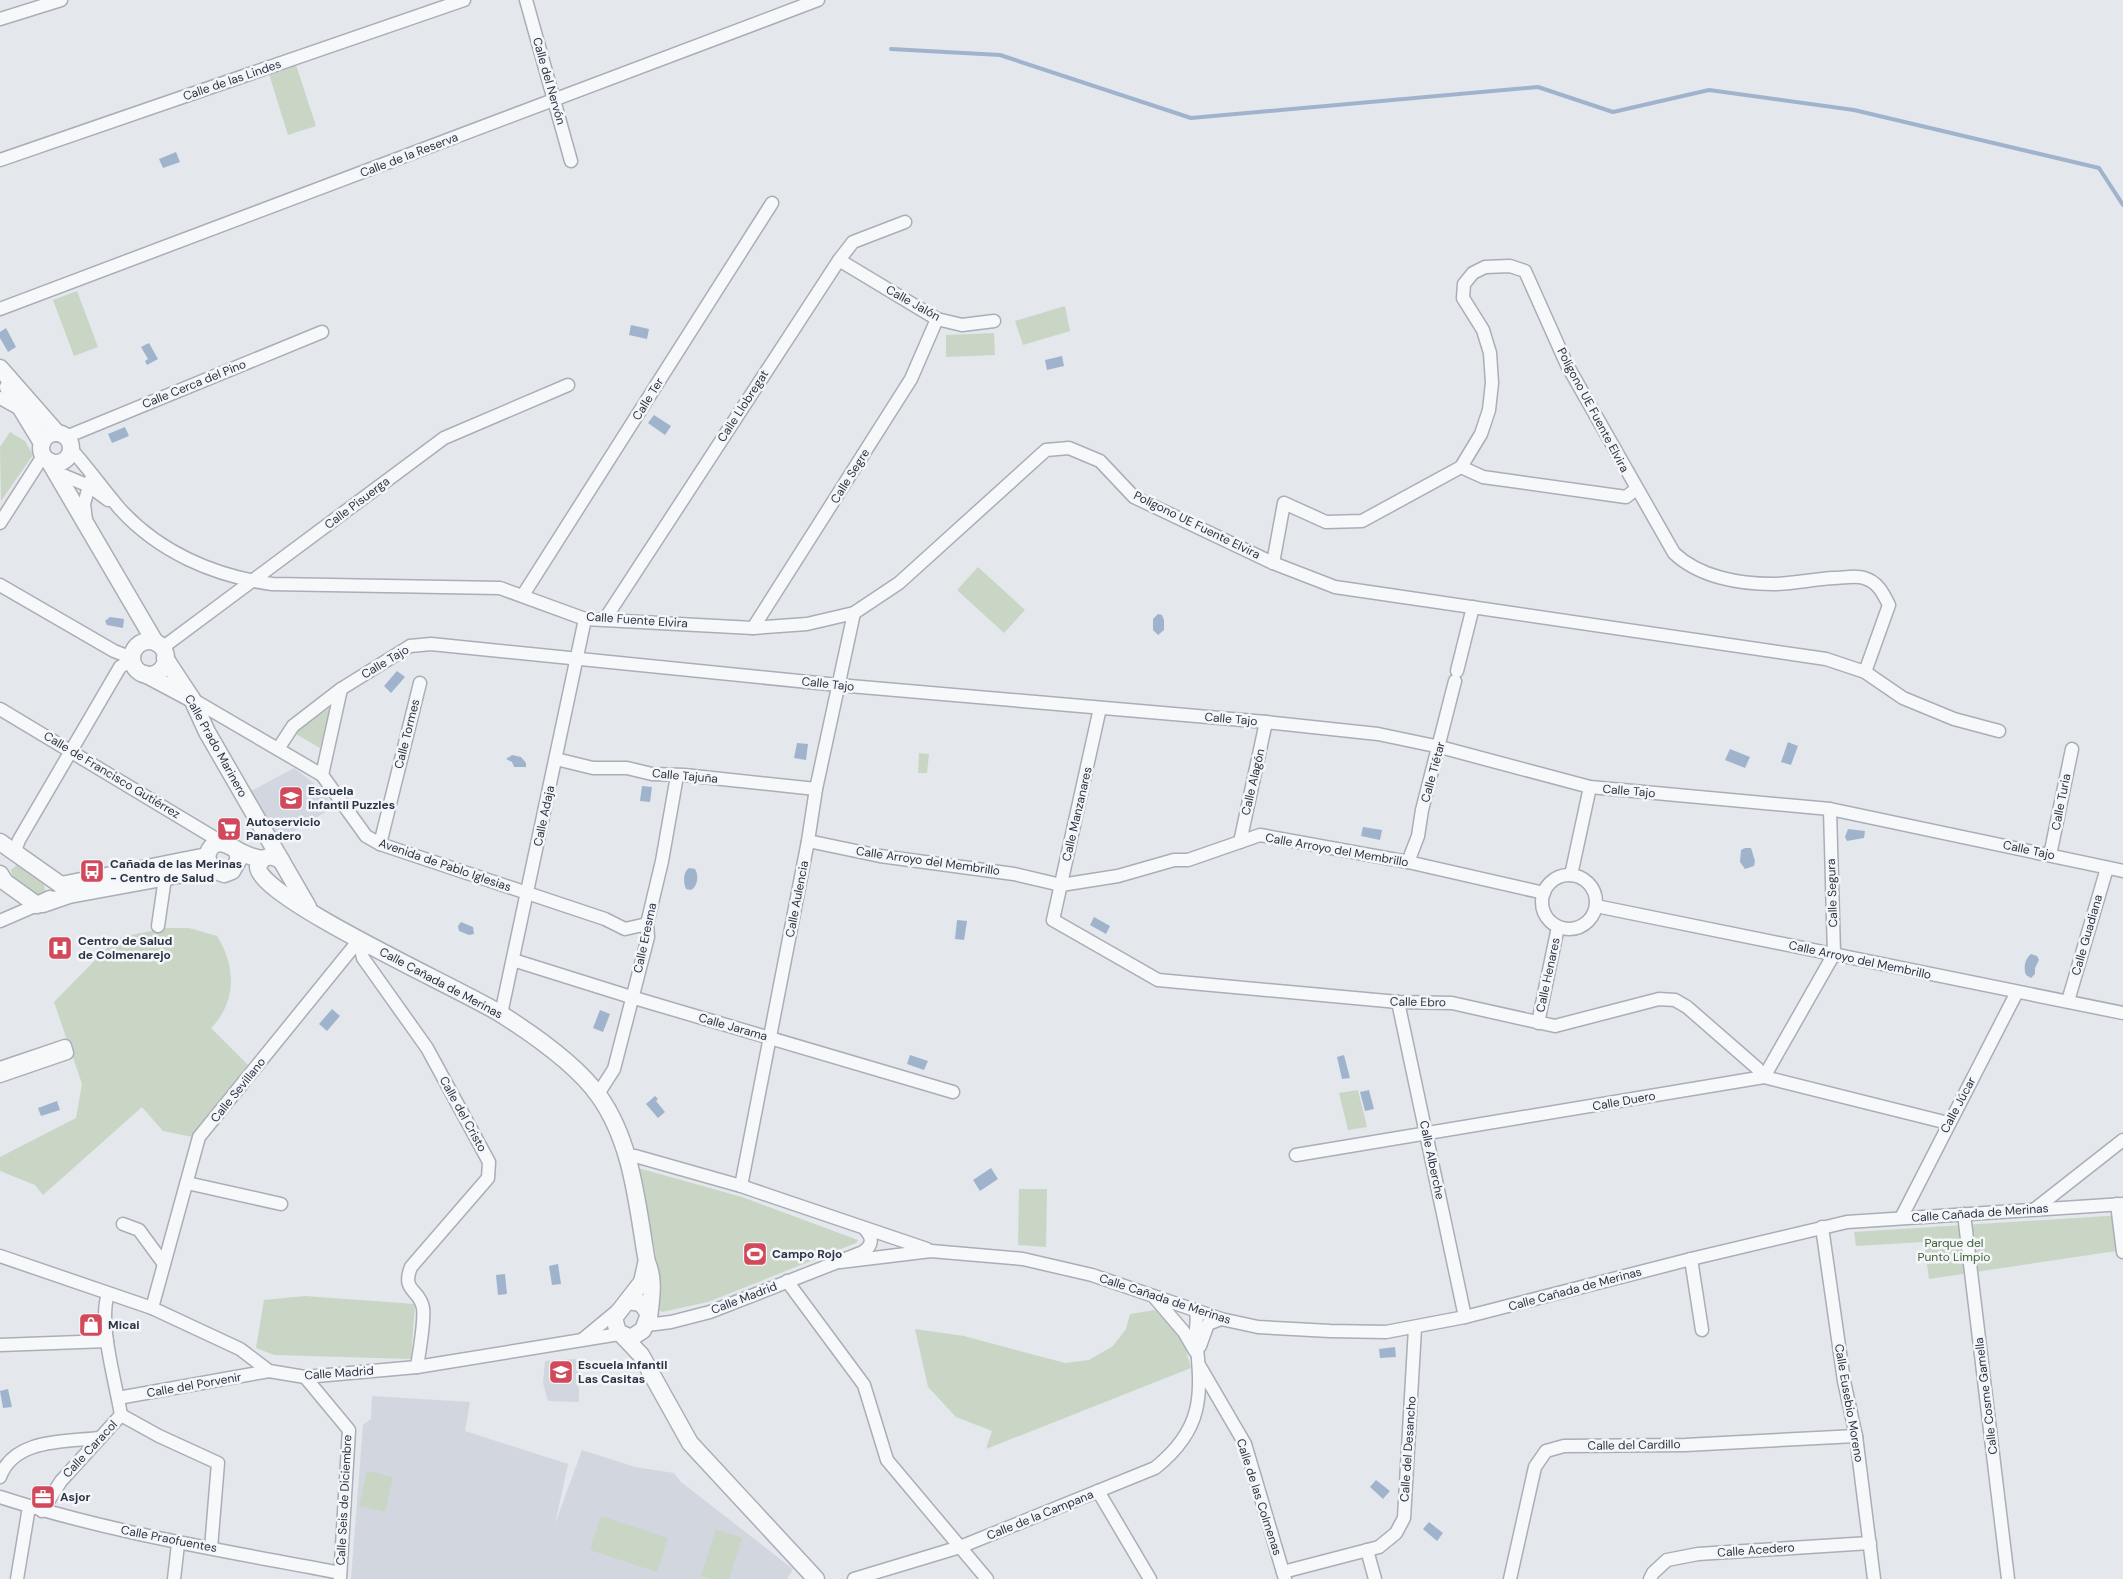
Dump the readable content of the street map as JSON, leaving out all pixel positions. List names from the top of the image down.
{
  "streets": {
    "street": [
      "Calle de las Lindes",
      "Calle del Nervón",
      "Calle de la Reserva",
      "Calle Jalón",
      "Calle Cerca del Pino",
      "Calle Ter",
      "Calle Llobregat",
      "Polígono UE Fuente Elvira",
      "Calle Segre",
      "Calle Pisuerga",
      "Calle Fuente Elvira",
      "Calle Tajo",
      "Calle Tormes",
      "Calle Prado Marinero",
      "Calle Tiétar",
      "Calle de Francisco Gutiérrez",
      "Calle Tajuña",
      "Calle Alagón",
      "Calle Turia",
      "Calle Manzanares",
      "Calle Adaja",
      "Calle Arroyo del Membrillo",
      "Avenida de Pablo Iglesias",
      "Calle Segura",
      "Calle Aulencia",
      "Calle Guadiana",
      "Calle Eresma",
      "Calle Henares",
      "Calle Cañada de Merinas",
      "Calle Ebro",
      "Calle Jarama",
      "Calle Sevillano",
      "Calle Duero",
      "Calle Júcar",
      "Calle del Cristo",
      "Calle Alberche",
      "Calle Madrid",
      "Calle del Porvenir",
      "Calle Cosme Gamella",
      "Calle Eusebio Moreno",
      "Calle del Cardillo",
      "Calle Caracol",
      "Calle del Desancho",
      "Calle de las Colmenas",
      "Calle Seis de Diciembre",
      "Calle de la Campana",
      "Calle Praofuentes",
      "Calle Acedero"
    ]
  },
  "crossings": [
    ["Calle del Nervón", "Calle de la Reserva"],
    ["Calle Jalón", "Calle Llobregat"],
    ["Calle Jalón", "Calle Segre"],
    ["Calle Cerca del Pino", "Calle Fuente Elvira"],
    ["Calle Ter", "Calle Fuente Elvira"],
    ["Calle Llobregat", "Calle Fuente Elvira"],
    ["Polígono UE Fuente Elvira", "Calle Fuente Elvira"],
    ["Polígono UE Fuente Elvira", "Calle Tiétar"],
    ["Calle Segre", "Calle Fuente Elvira"],
    ["Calle Pisuerga", "Calle Fuente Elvira"],
    ["Calle Pisuerga", "Calle Prado Marinero"],
    ["Calle Pisuerga", "Avenida de Pablo Iglesias"],
    ["Calle Fuente Elvira", "Calle Adaja"],
    ["Calle Fuente Elvira", "Calle Aulencia"],
    ["Calle Tajo", "Calle Tiétar"],
    ["Calle Tajo", "Calle Alagón"],
    ["Calle Tajo", "Calle Turia"],
    ["Calle Tajo", "Calle Manzanares"],
    ["Calle Tajo", "Calle Adaja"],
    ["Calle Tajo", "Avenida de Pablo Iglesias"],
    ["Calle Tajo", "Calle Segura"],
    ["Calle Tajo", "Calle Aulencia"],
    ["Calle Tajo", "Calle Guadiana"],
    ["Calle Tormes", "Avenida de Pablo Iglesias"],
    ["Calle Prado Marinero", "Avenida de Pablo Iglesias"],
    ["Calle Prado Marinero", "Calle Cañada de Merinas"],
    ["Calle Tiétar", "Calle Arroyo del Membrillo"],
    ["Calle de Francisco Gutiérrez", "Calle Cañada de Merinas"],
    ["Calle Tajuña", "Calle Adaja"],
    ["Calle Tajuña", "Calle Aulencia"],
    ["Calle Tajuña", "Calle Eresma"],
    ["Calle Alagón", "Calle Arroyo del Membrillo"],
    ["Calle Manzanares", "Calle Arroyo del Membrillo"],
    ["Calle Manzanares", "Calle Ebro"],
    ["Calle Adaja", "Avenida de Pablo Iglesias"],
    ["Calle Adaja", "Calle Cañada de Merinas"],
    ["Calle Adaja", "Calle Jarama"],
    ["Calle Arroyo del Membrillo", "Calle Segura"],
    ["Calle Arroyo del Membrillo", "Calle Aulencia"],
    ["Calle Arroyo del Membrillo", "Calle Guadiana"],
    ["Calle Arroyo del Membrillo", "Calle Henares"],
    ["Calle Arroyo del Membrillo", "Calle Júcar"],
    ["Avenida de Pablo Iglesias", "Calle Eresma"],
    ["Calle Aulencia", "Calle Jarama"],
    ["Calle Eresma", "Calle Cañada de Merinas"],
    ["Calle Eresma", "Calle Jarama"],
    ["Calle Henares", "Calle Ebro"],
    ["Calle Cañada de Merinas", "Calle Sevillano"],
    ["Calle Cañada de Merinas", "Calle Júcar"],
    ["Calle Cañada de Merinas", "Calle del Cristo"],
    ["Calle Cañada de Merinas", "Calle Alberche"],
    ["Calle Cañada de Merinas", "Calle Madrid"],
    ["Calle Cañada de Merinas", "Calle Cosme Gamella"],
    ["Calle Cañada de Merinas", "Calle Eusebio Moreno"],
    ["Calle Cañada de Merinas", "Calle del Desancho"],
    ["Calle Cañada de Merinas", "Calle de la Campana"],
    ["Calle Ebro", "Calle Duero"],
    ["Calle Ebro", "Calle Alberche"],
    ["Calle Sevillano", "Calle del Cristo"],
    ["Calle Sevillano", "Calle Madrid"],
    ["Calle Duero", "Calle Júcar"],
    ["Calle Duero", "Calle Alberche"],
    ["Calle del Cristo", "Calle Madrid"],
    ["Calle Madrid", "Calle del Porvenir"],
    ["Calle Madrid", "Calle Caracol"],
    ["Calle Madrid", "Calle Seis de Diciembre"],
    ["Calle del Porvenir", "Calle Caracol"],
    ["Calle Eusebio Moreno", "Calle del Cardillo"],
    ["Calle Eusebio Moreno", "Calle Acedero"],
    ["Calle Caracol", "Calle Praofuentes"],
    ["Calle del Desancho", "Calle de las Colmenas"],
    ["Calle de las Colmenas", "Calle de la Campana"],
    ["Calle Seis de Diciembre", "Calle Praofuentes"]
  ],
  "parks": ["Parque del Punto Limpio"],
  "places": {
    "school or university": ["Escuela Infantil Puzzles", "Escuela Infantil Las Casitas"],
    "supermarket": ["Autoservicio Panadero"],
    "bus stop": ["Cañada de las Merinas - Centro de Salud"],
    "hospital": ["Centro de Salud de Colmenarejo"],
    "sports": ["Campo Rojo"],
    "shop": ["Micai"],
    "office": ["Asjor"]
  }
}
